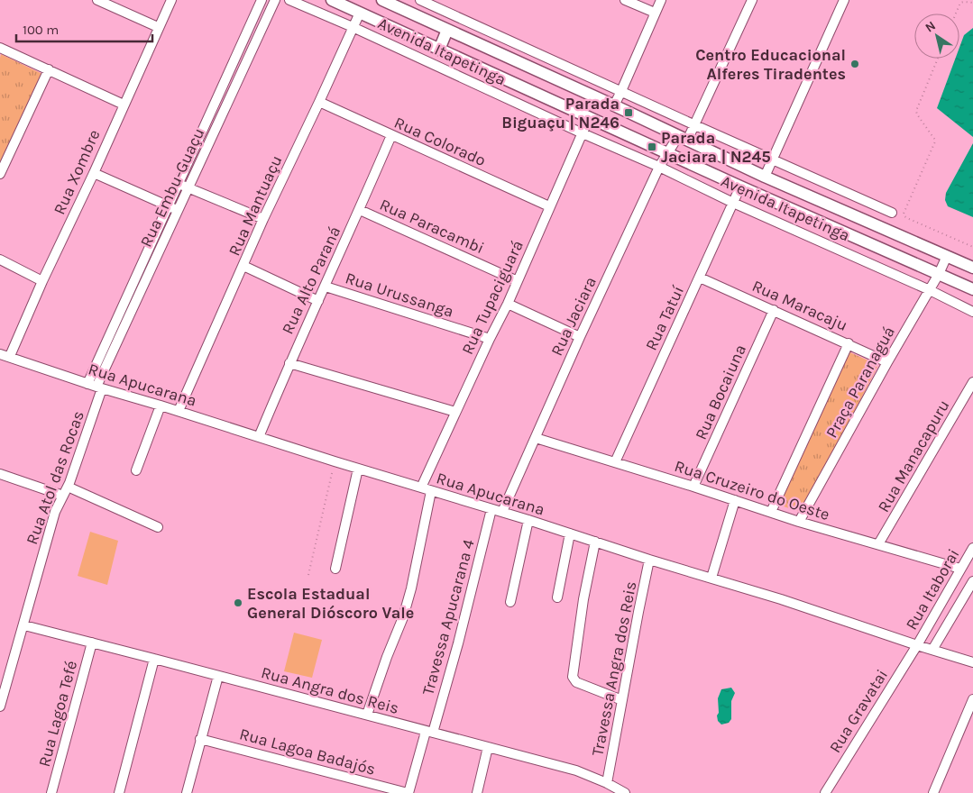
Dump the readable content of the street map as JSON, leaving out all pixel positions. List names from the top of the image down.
{
  "streets": {
    "main road": ["Avenida Itapetinga"],
    "street": [
      "Rua Colorado",
      "Rua Xombre",
      "Rua Embu-Guaçu",
      "Rua Mantuaçu",
      "Rua Paracambi",
      "Rua Alto Paraná",
      "Rua Urussanga",
      "Rua Tupaciguará",
      "Rua Maracaju",
      "Rua Jaciara",
      "Rua Tatuí",
      "Praça Paranaguá",
      "Rua Apucarana",
      "Rua Bocaiuna",
      "Rua Manacapuru",
      "Rua Atol das Rocas",
      "Rua Cruzeiro do Oeste",
      "Rua Itaborai",
      "Travessa Apucarana 4",
      "Travessa Angra dos Reis",
      "Rua Angra dos Reis",
      "Rua Gravatai",
      "Rua Lagoa Tefé",
      "Rua Lagoa Badajós"
    ]
  },
  "crossings": [
    ["Avenida Itapetinga", "Rua Mantuaçu"],
    ["Avenida Itapetinga", "Rua Tupaciguará"],
    ["Avenida Itapetinga", "Rua Jaciara"],
    ["Avenida Itapetinga", "Rua Tatuí"],
    ["Avenida Itapetinga", "Praça Paranaguá"],
    ["Rua Colorado", "Rua Mantuaçu"],
    ["Rua Colorado", "Rua Alto Paraná"],
    ["Rua Colorado", "Rua Tupaciguará"],
    ["Rua Xombre", "Rua Apucarana"],
    ["Rua Embu-Guaçu", "Rua Apucarana"],
    ["Rua Embu-Guaçu", "Rua Atol das Rocas"],
    ["Rua Mantuaçu", "Rua Apucarana"],
    ["Rua Paracambi", "Rua Alto Paraná"],
    ["Rua Paracambi", "Rua Tupaciguará"],
    ["Rua Alto Paraná", "Rua Urussanga"],
    ["Rua Alto Paraná", "Rua Apucarana"],
    ["Rua Urussanga", "Rua Tupaciguará"],
    ["Rua Tupaciguará", "Rua Apucarana"],
    ["Rua Maracaju", "Rua Tatuí"],
    ["Rua Maracaju", "Praça Paranaguá"],
    ["Rua Maracaju", "Rua Bocaiuna"],
    ["Rua Jaciara", "Rua Apucarana"],
    ["Rua Jaciara", "Rua Cruzeiro do Oeste"],
    ["Rua Tatuí", "Rua Cruzeiro do Oeste"],
    ["Praça Paranaguá", "Rua Cruzeiro do Oeste"],
    ["Rua Apucarana", "Rua Atol das Rocas"],
    ["Rua Apucarana", "Rua Itaborai"],
    ["Rua Apucarana", "Travessa Apucarana 4"],
    ["Rua Apucarana", "Travessa Angra dos Reis"],
    ["Rua Apucarana", "Rua Gravatai"],
    ["Rua Bocaiuna", "Rua Cruzeiro do Oeste"],
    ["Rua Manacapuru", "Rua Cruzeiro do Oeste"],
    ["Rua Atol das Rocas", "Rua Angra dos Reis"],
    ["Rua Cruzeiro do Oeste", "Rua Itaborai"],
    ["Rua Itaborai", "Rua Gravatai"],
    ["Travessa Apucarana 4", "Rua Angra dos Reis"],
    ["Travessa Apucarana 4", "Rua Lagoa Badajós"],
    ["Travessa Angra dos Reis", "Rua Angra dos Reis"],
    ["Rua Angra dos Reis", "Rua Lagoa Tefé"]
  ],
  "places": {
    "other": ["Centro Educacional Alferes Tiradentes", "Escola Estadual General Dióscoro Vale"],
    "transit": ["Parada Biguaçu | N246", "Parada Jaciara | N245"]
  },
  "scale_bar": "100 m",
  "north": "top left"
}
